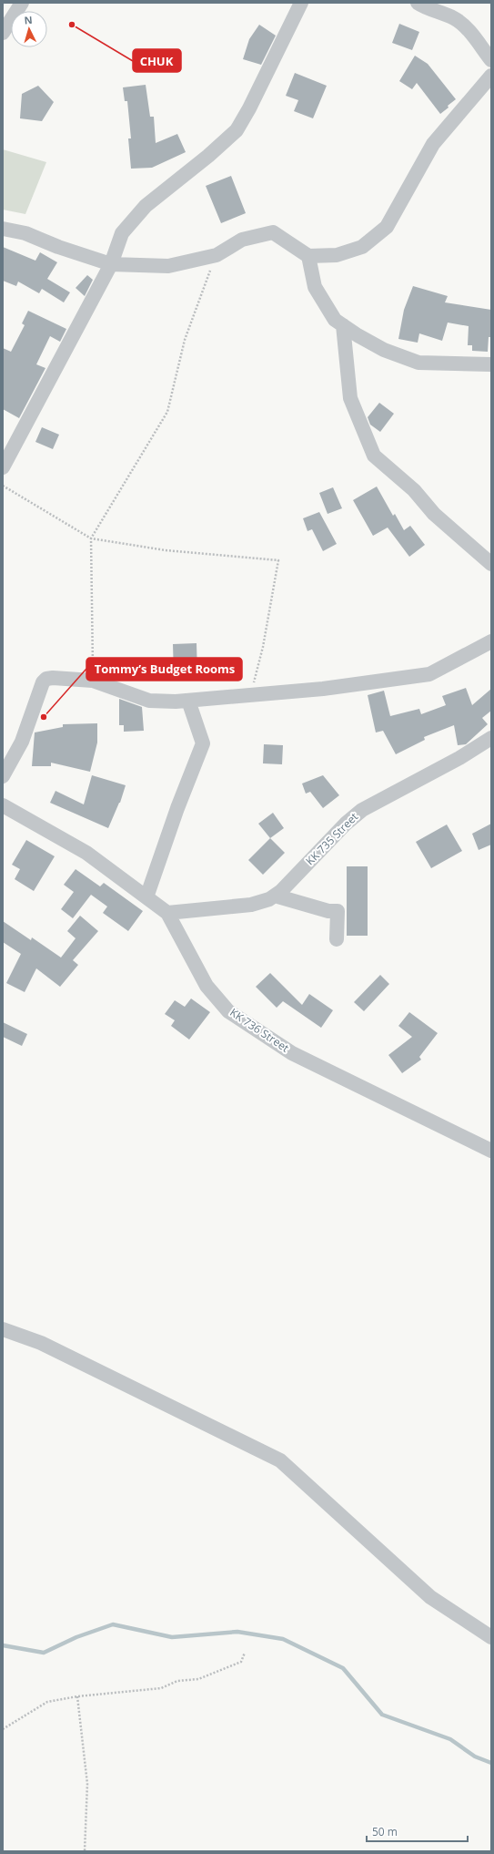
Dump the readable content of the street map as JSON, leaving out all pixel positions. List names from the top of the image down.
{
  "streets": {
    "street": ["KK 735 Street", "KK 736 Street"]
  },
  "crossings": [
    ["KK 735 Street", "KK 736 Street"]
  ],
  "places": ["CHUK", "Tommy’s Budget Rooms"],
  "scale_bar": "50 m",
  "north": "top"
}
